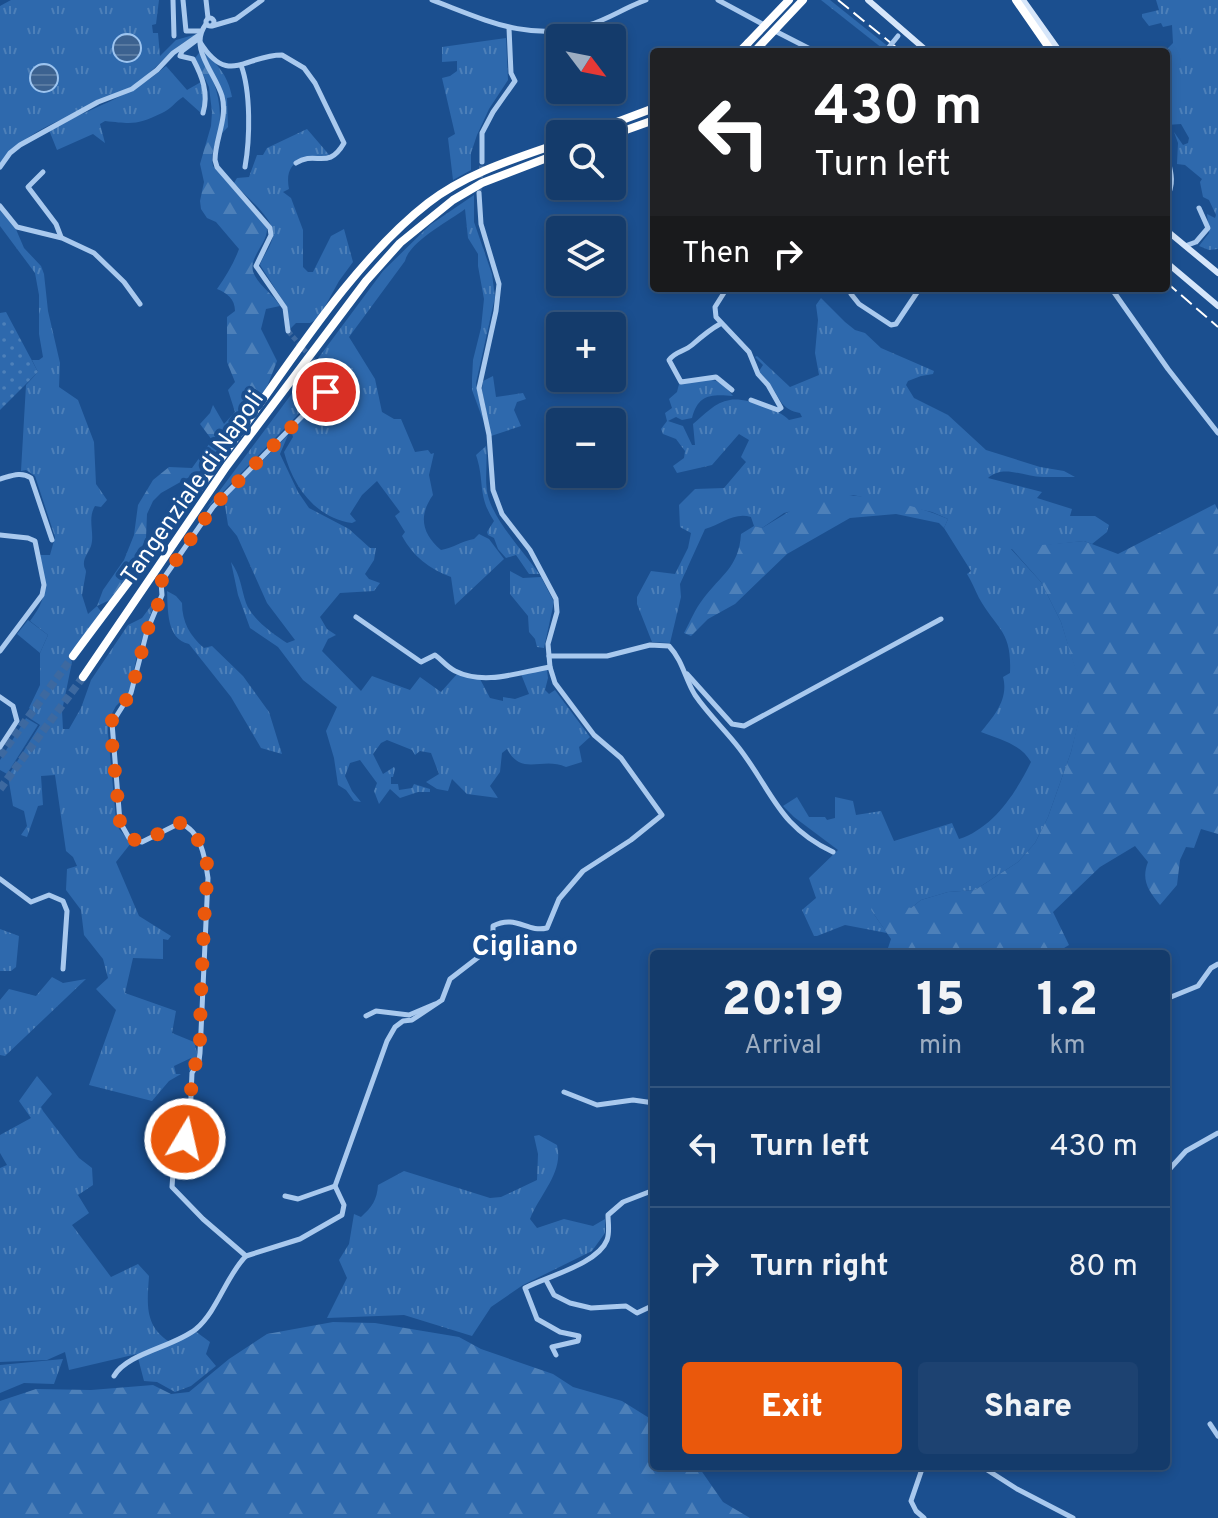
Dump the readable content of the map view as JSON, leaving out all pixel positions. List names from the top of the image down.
{
  "streets": {
    "highway": ["Tangenziale di Napoli"]
  },
  "districts": ["Cigliano"],
  "north": "bottom right",
  "page": {
    "map_buttons": ["+", "−"],
    "turn": ["430 m", "Turn left"],
    "then": "Then",
    "eta": [
      "20:19",
      "Arrival",
      "15",
      "min",
      "1.2",
      "km"
    ],
    "list": [
      {
        "name": "Turn left",
        "value": "430 m"
      },
      {
        "name": "Turn right",
        "value": "80 m"
      }
    ],
    "buttons": ["Exit", "Share"]
  }
}
